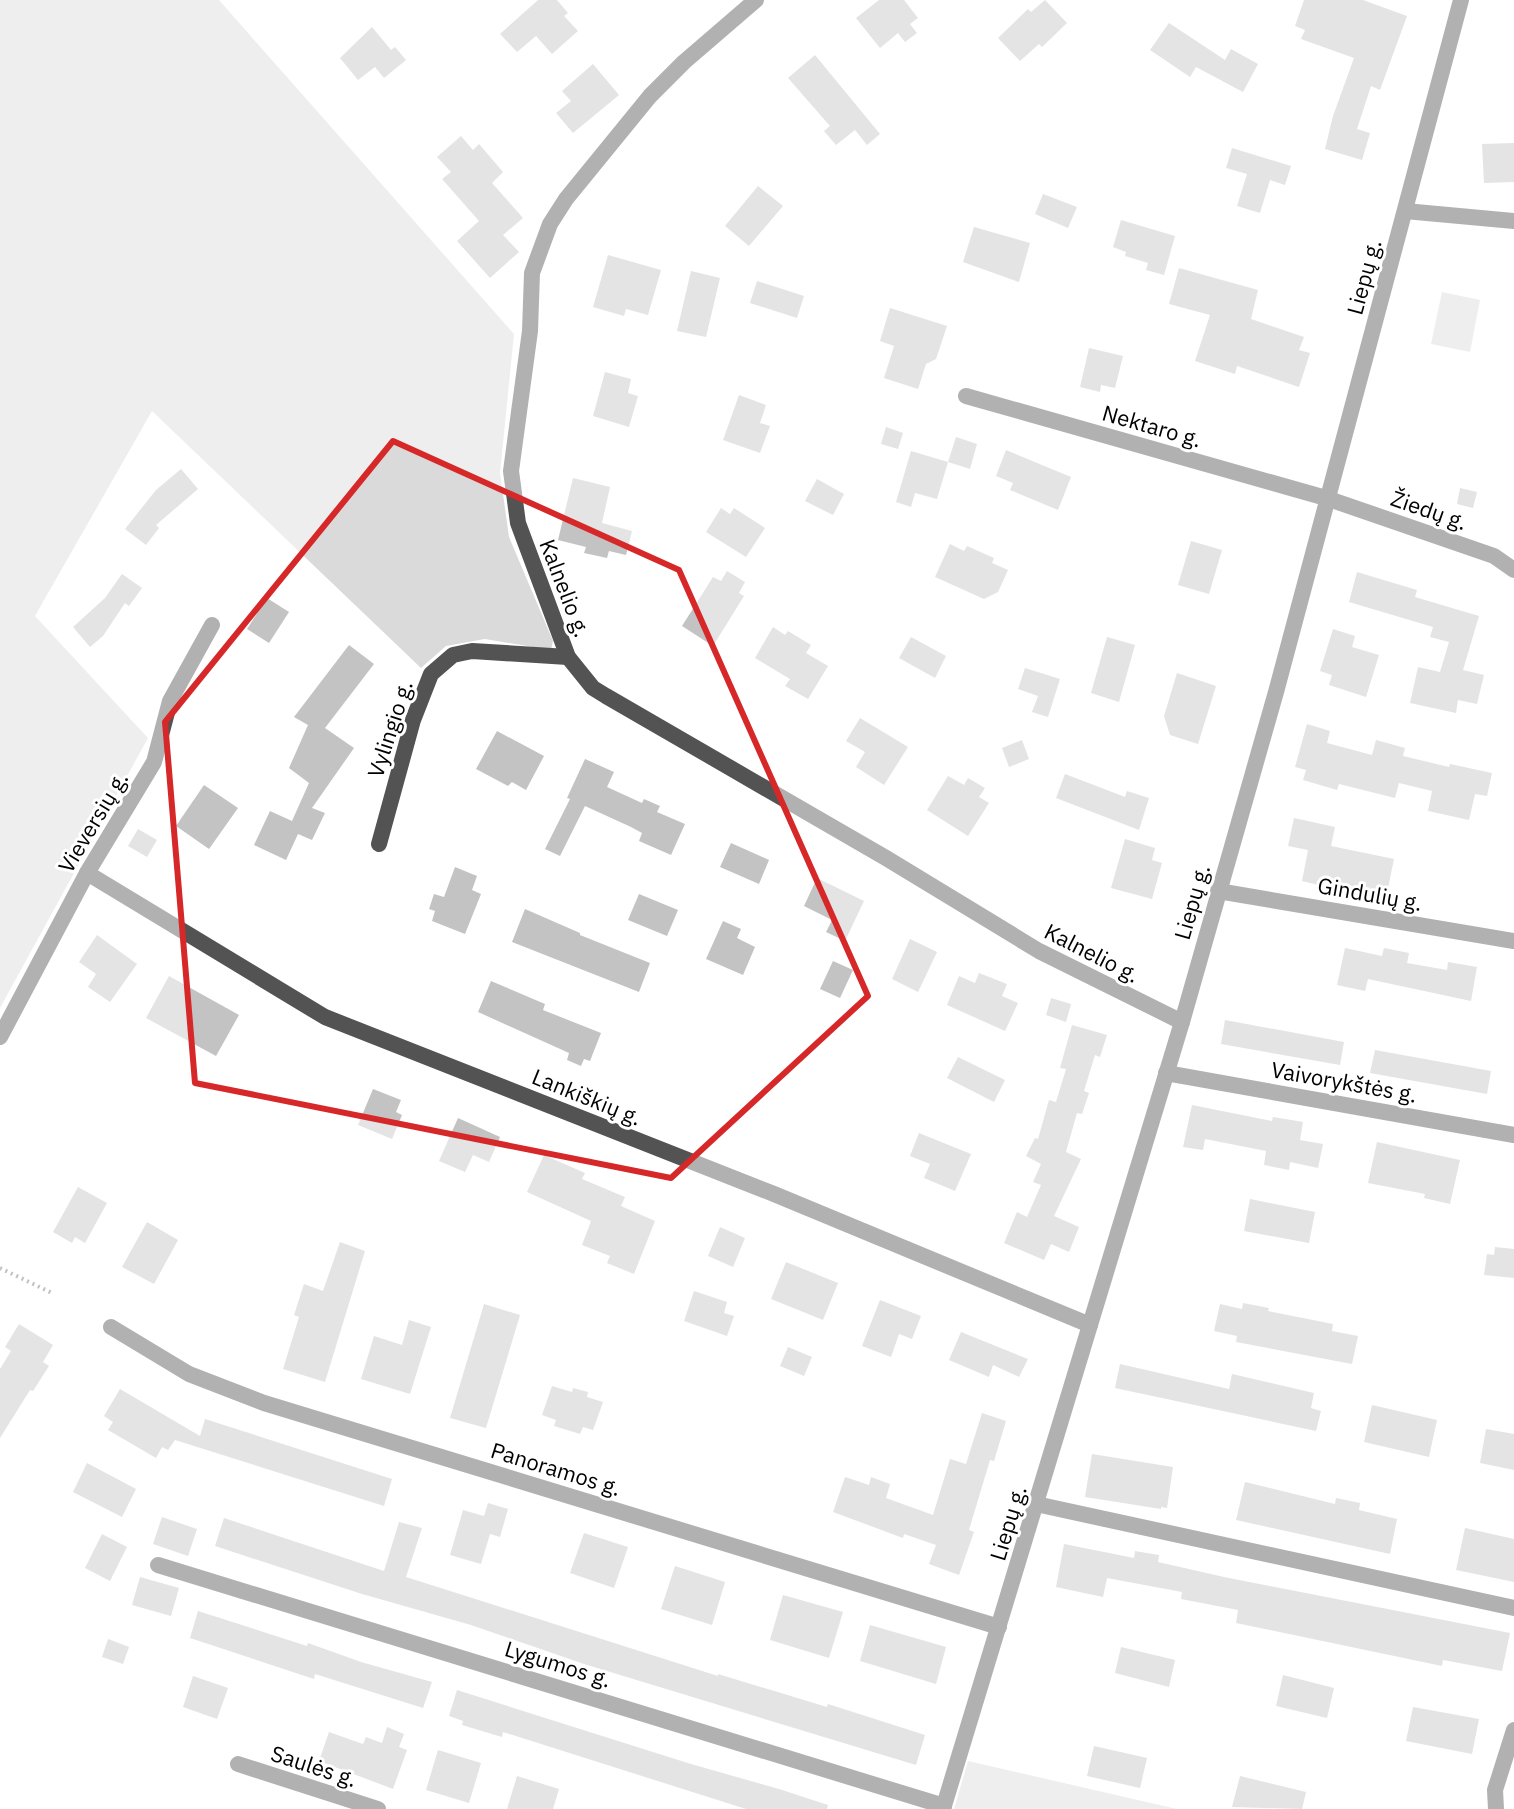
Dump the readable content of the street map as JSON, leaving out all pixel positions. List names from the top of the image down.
{
  "streets": {
    "street": [
      "Liepų g.",
      "Nektaro g.",
      "Žiedų g.",
      "Kalnelio g.",
      "Vylingio g.",
      "Vieversių g.",
      "Gindulių g.",
      "Vaivorykštės g.",
      "Lankiškių g.",
      "Panoramos g.",
      "Lygumos g.",
      "Saulės g."
    ]
  },
  "crossings": [
    ["Liepų g.", "Nektaro g."],
    ["Liepų g.", "Žiedų g."],
    ["Liepų g.", "Kalnelio g."],
    ["Liepų g.", "Gindulių g."],
    ["Liepų g.", "Vaivorykštės g."],
    ["Liepų g.", "Lankiškių g."],
    ["Liepų g.", "Panoramos g."],
    ["Liepų g.", "Lygumos g."],
    ["Nektaro g.", "Žiedų g."],
    ["Kalnelio g.", "Vylingio g."],
    ["Vieversių g.", "Lankiškių g."]
  ]
}
